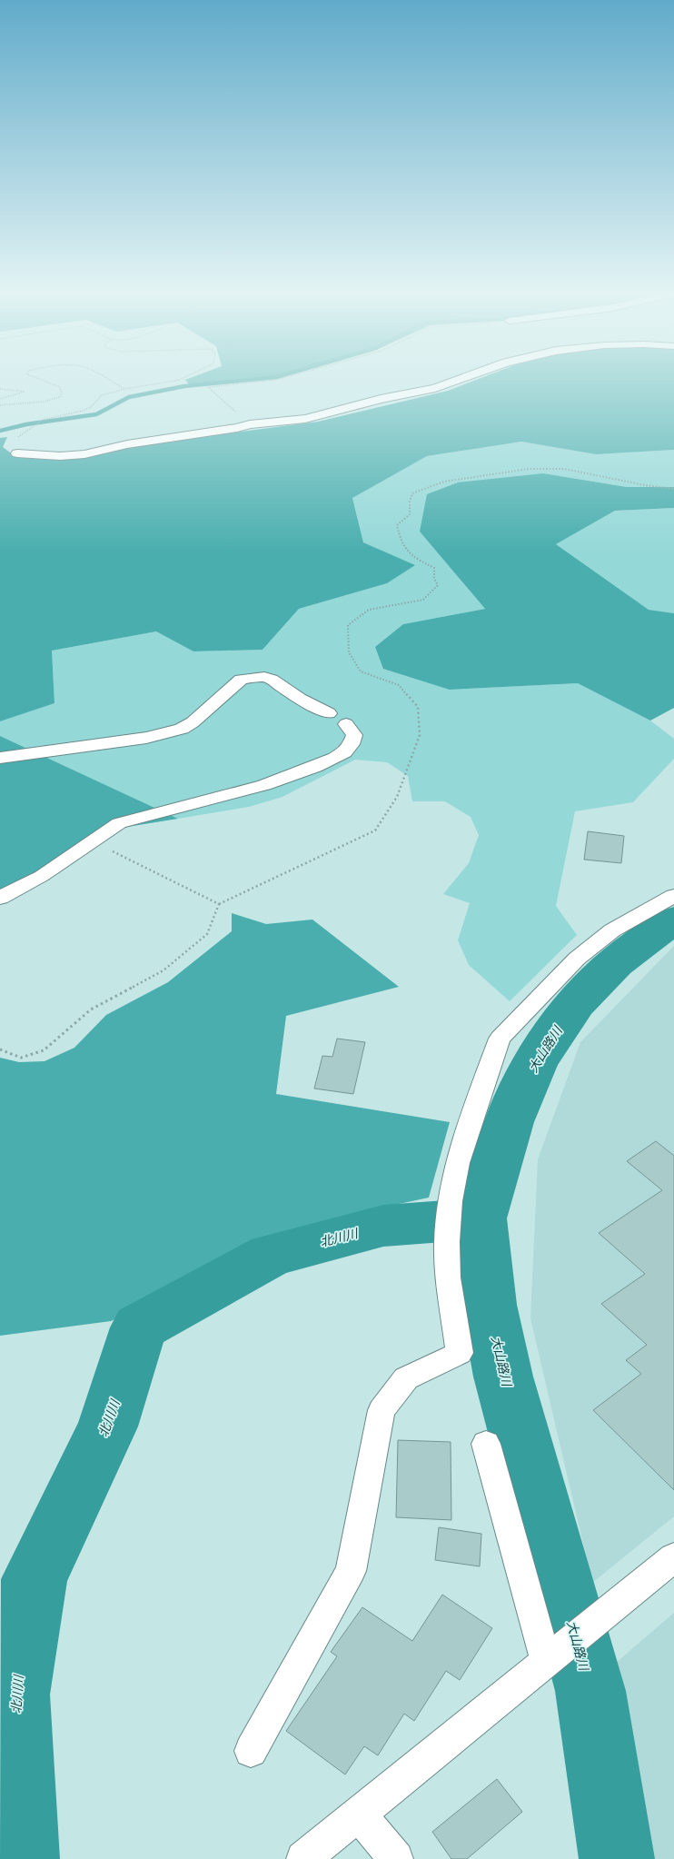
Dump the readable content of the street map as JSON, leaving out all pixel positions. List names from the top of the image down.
{
  "water": ["大山路川", "北川川"]
}
